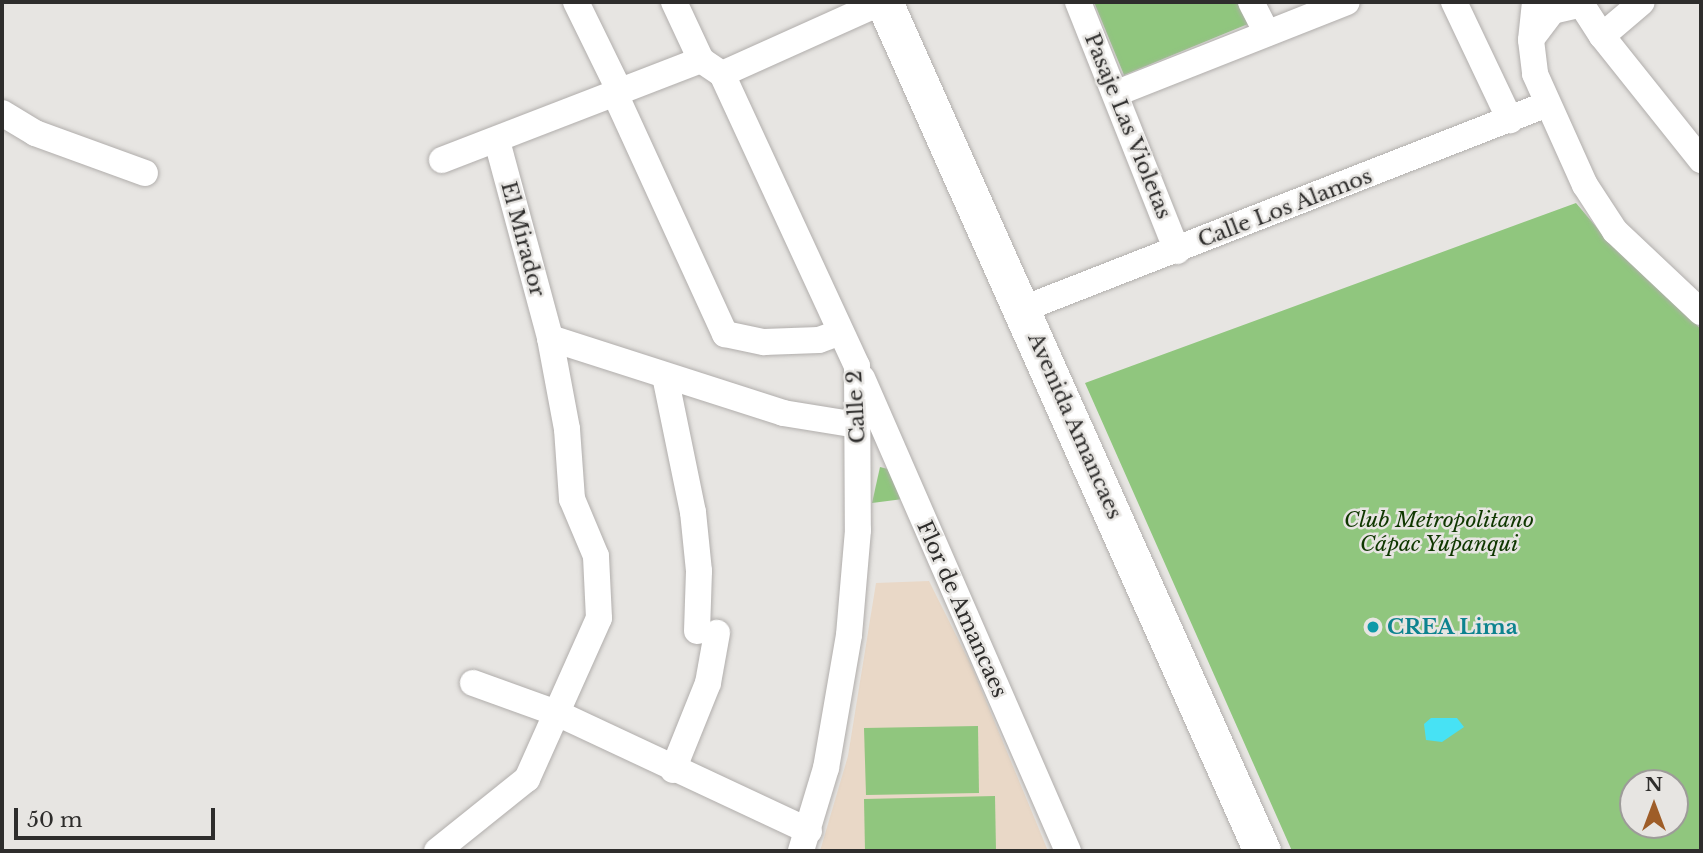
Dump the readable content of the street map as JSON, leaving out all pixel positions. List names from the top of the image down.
{
  "streets": {
    "street": [
      "Pasaje Las Violetas",
      "Calle Los Alamos",
      "El Mirador",
      "Calle 2",
      "Avenida Amancaes",
      "Flor de Amancaes"
    ]
  },
  "crossings": [
    ["Pasaje Las Violetas", "Calle Los Alamos"],
    ["Calle Los Alamos", "Avenida Amancaes"],
    ["Calle 2", "Flor de Amancaes"]
  ],
  "parks": ["Club Metropolitano Cápac Yupanqui"],
  "places": ["CREA Lima"],
  "scale_bar": "50 m",
  "north": "top"
}
